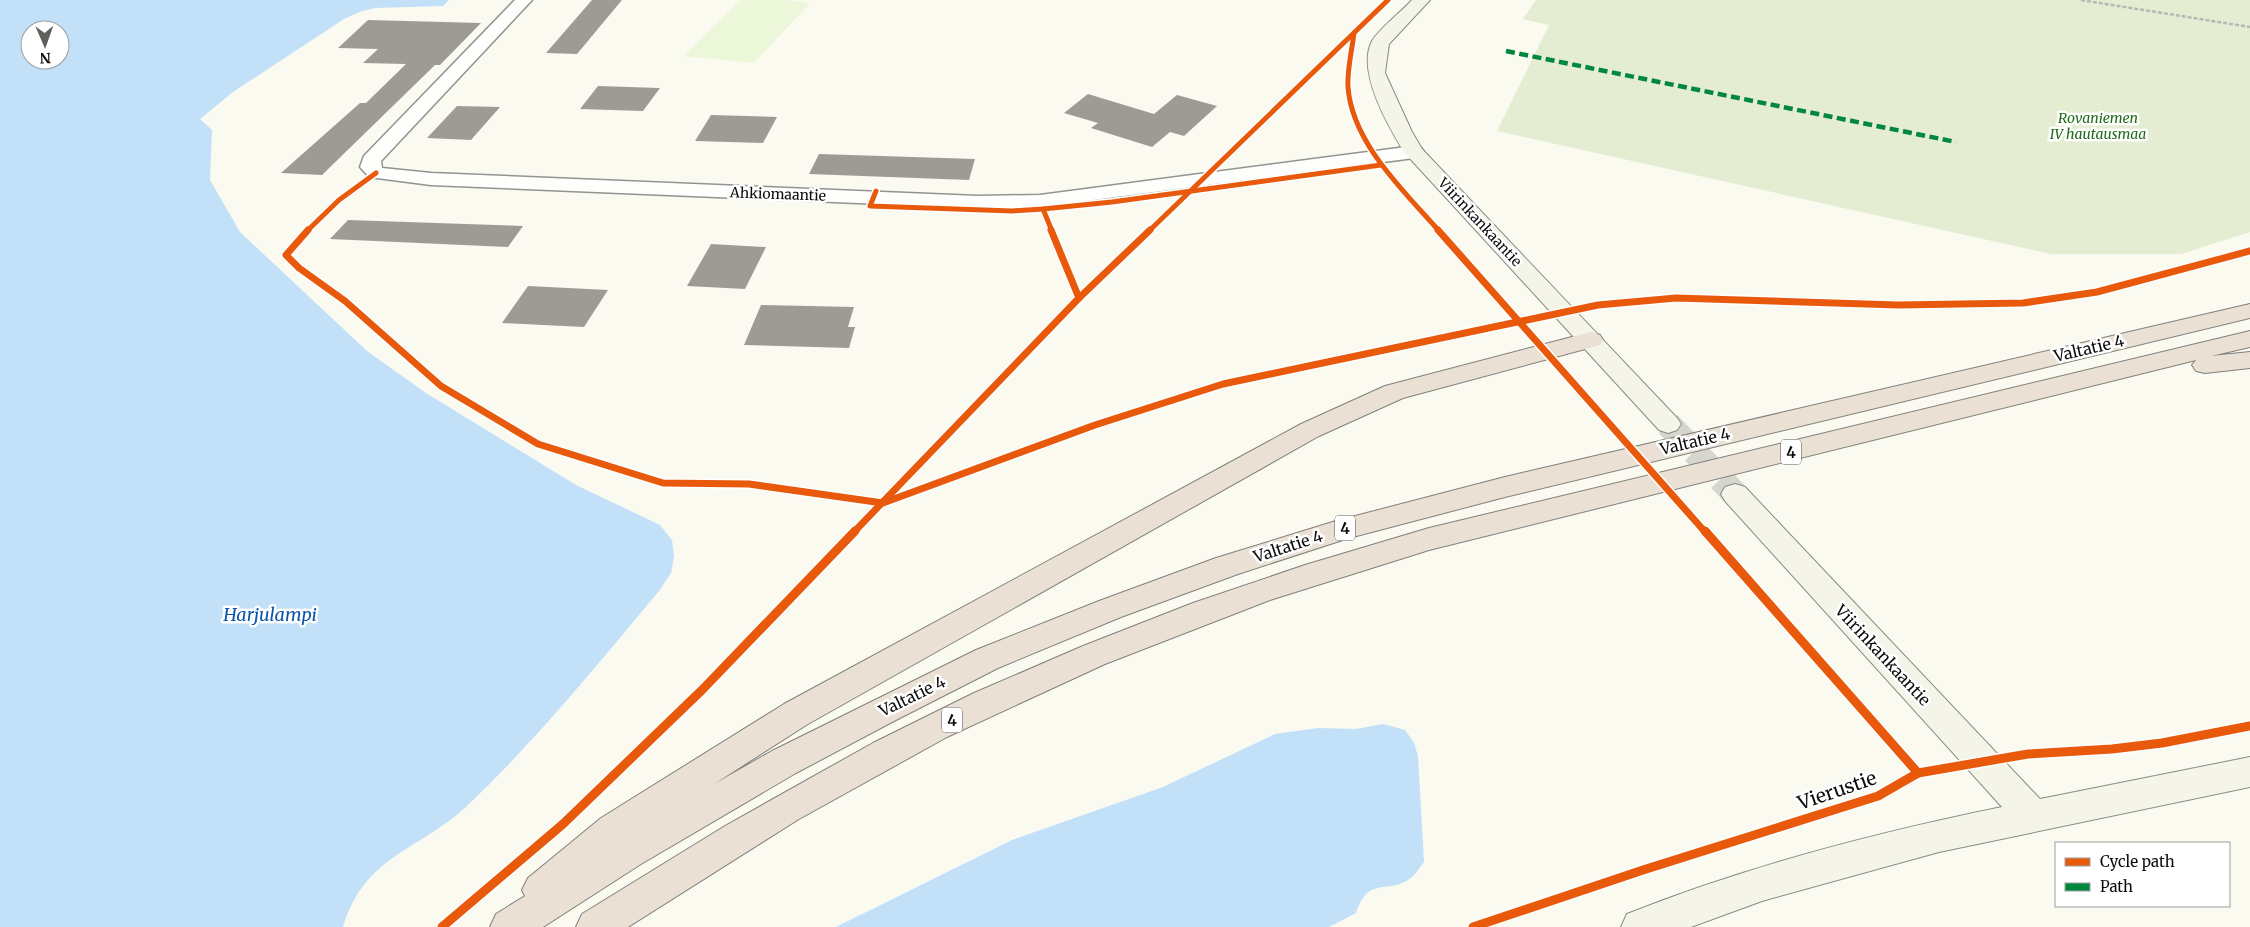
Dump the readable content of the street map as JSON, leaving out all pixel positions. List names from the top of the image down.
{
  "streets": {
    "highway": ["Valtatie 4", "4"],
    "street": ["Ahkiomaantie", "Viirinkankaantie"],
    "cycle path": ["Vierustie"]
  },
  "crossings": [
    ["Ahkiomaantie", "Viirinkankaantie"]
  ],
  "water": ["Harjulampi"],
  "parks": ["Rovaniemen IV hautausmaa"],
  "legend": ["Cycle path", "Path"],
  "north": "bottom"
}
